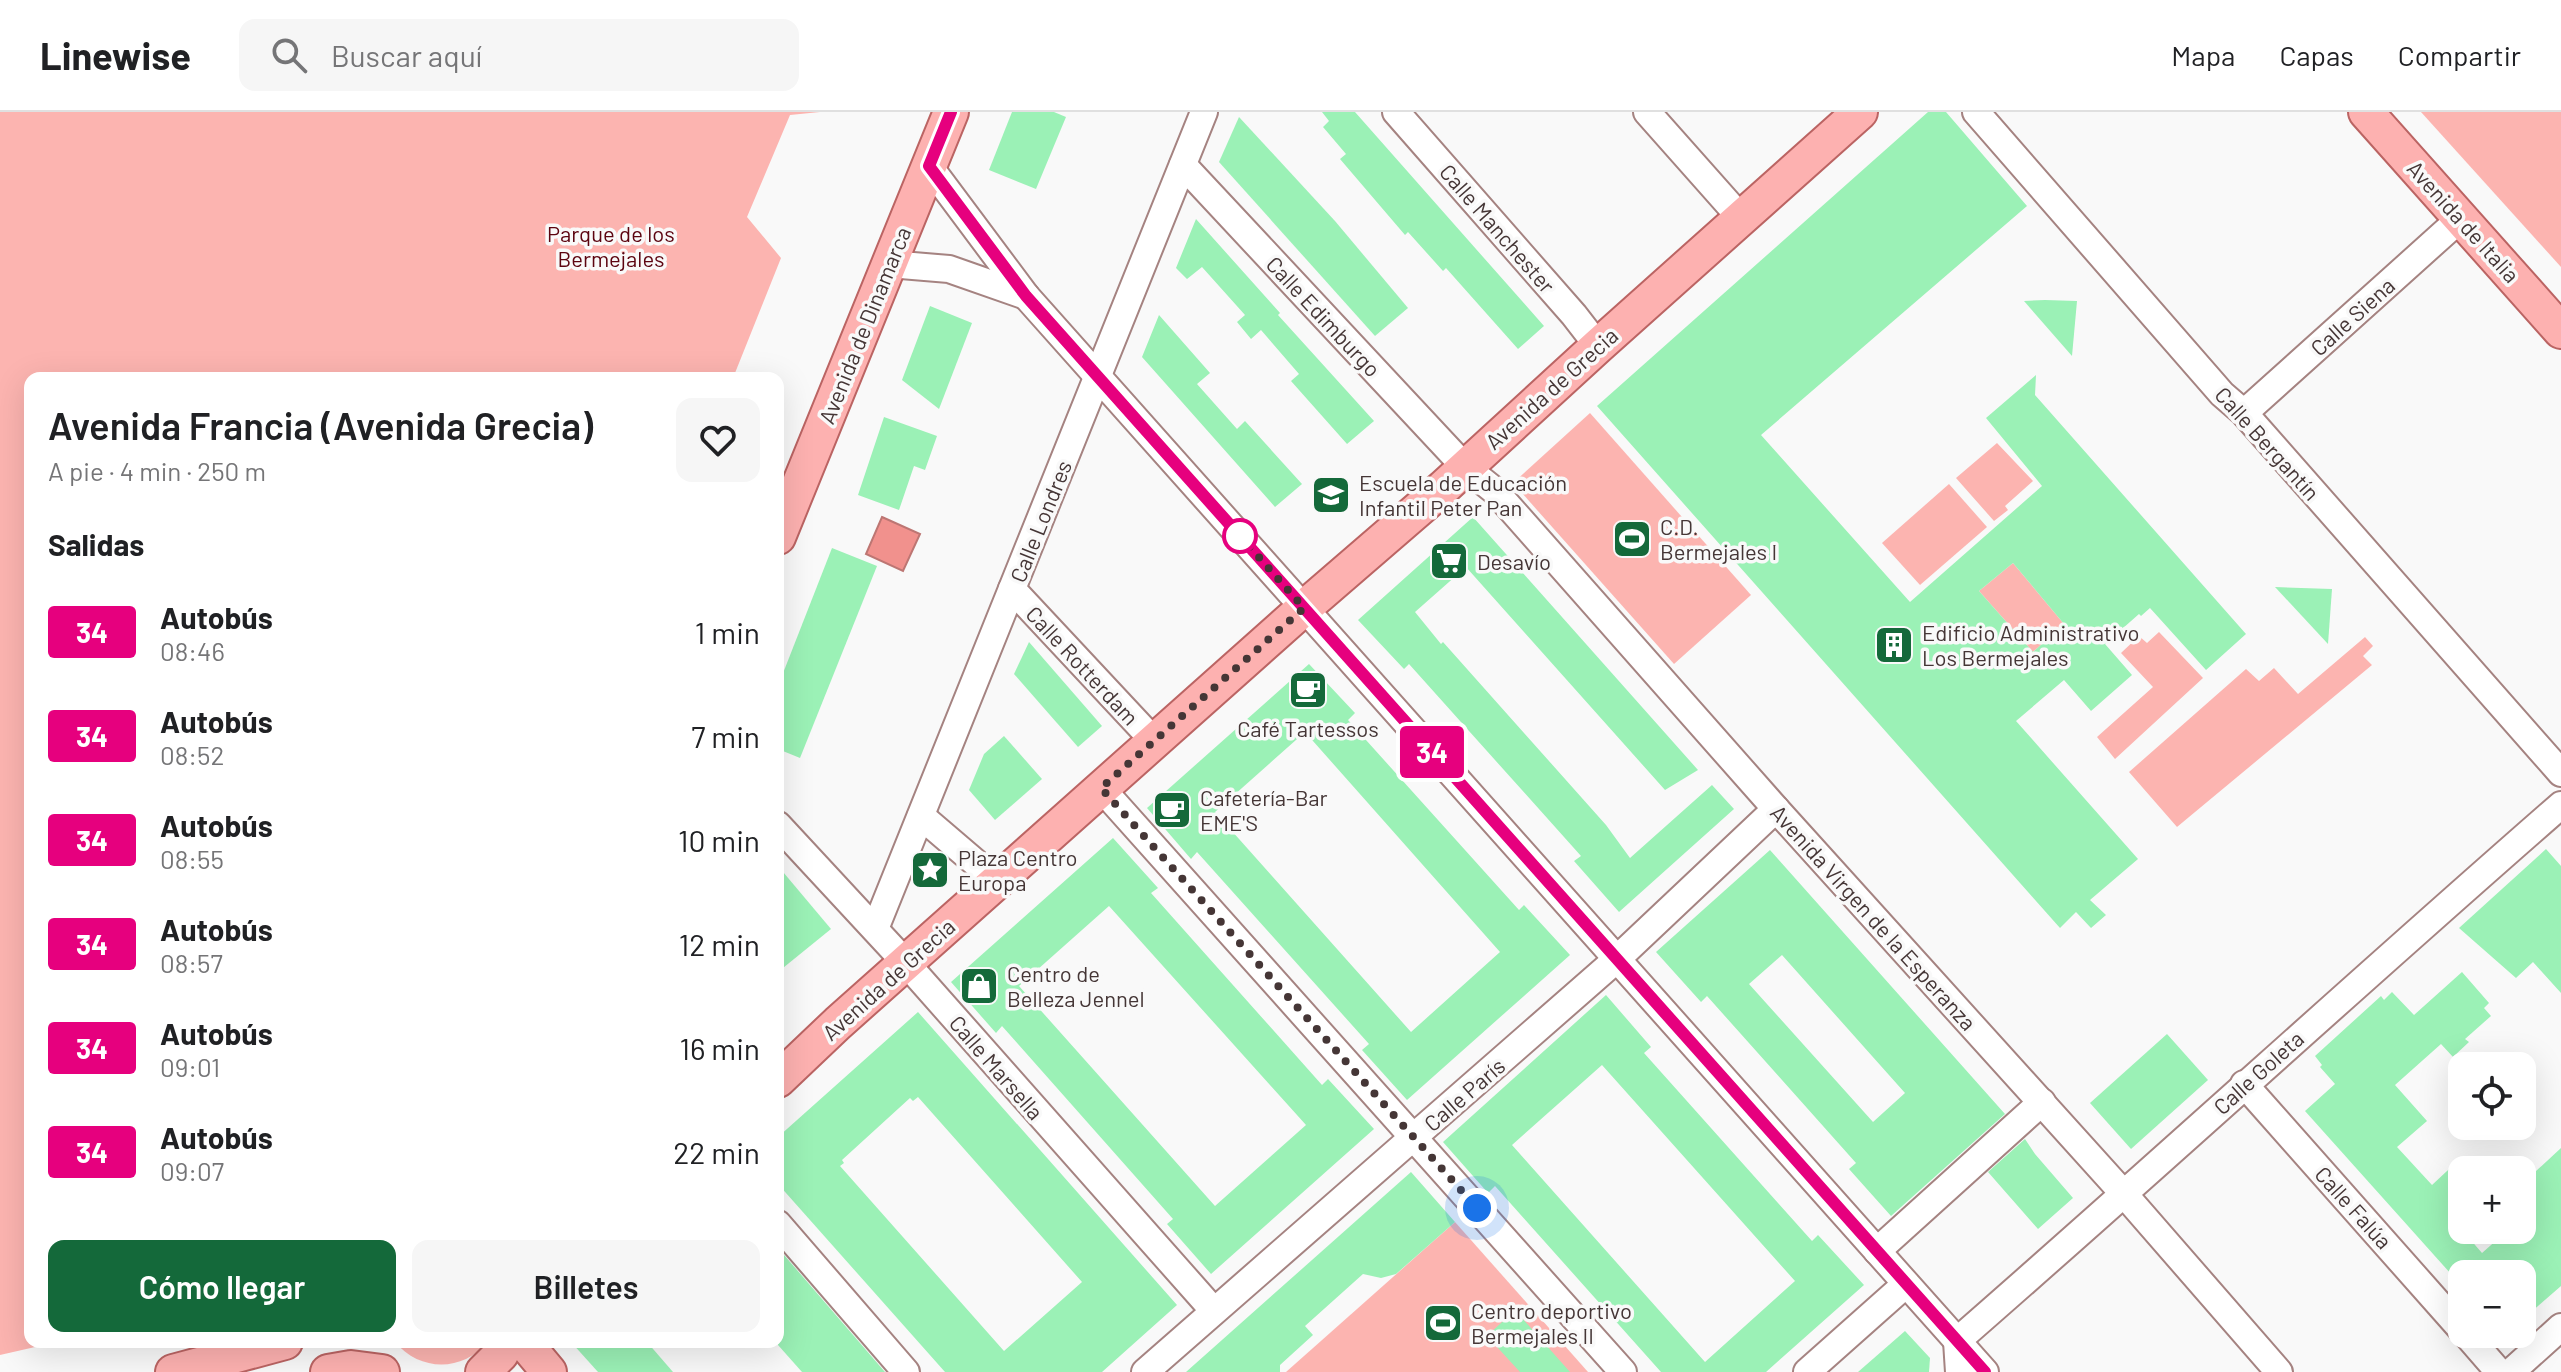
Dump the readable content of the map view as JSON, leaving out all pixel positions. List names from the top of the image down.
{
  "streets": {
    "main road": ["Avenida de Italia", "Avenida de Dinamarca", "Avenida de Grecia"],
    "street": [
      "Calle Manchester",
      "Calle Edimburgo",
      "Calle Siena",
      "Calle Bergantín",
      "Calle Londres",
      "Calle Rotterdam",
      "Avenida Virgen de la Esperanza",
      "Calle Marsella",
      "Calle Goleta",
      "Calle París",
      "Calle Falúa"
    ]
  },
  "crossings": [
    ["Avenida de Italia", "Calle Siena"],
    ["Calle Manchester", "Avenida de Grecia"],
    ["Calle Edimburgo", "Avenida de Grecia"],
    ["Calle Edimburgo", "Calle Londres"],
    ["Calle Edimburgo", "Avenida Virgen de la Esperanza"],
    ["Calle Siena", "Calle Bergantín"],
    ["Avenida de Grecia", "Calle Rotterdam"],
    ["Avenida de Grecia", "Avenida Virgen de la Esperanza"],
    ["Avenida de Grecia", "Calle Marsella"],
    ["Calle Londres", "Calle Rotterdam"],
    ["Calle Londres", "Calle Marsella"],
    ["Avenida Virgen de la Esperanza", "Calle Goleta"],
    ["Avenida Virgen de la Esperanza", "Calle París"],
    ["Calle Marsella", "Calle París"],
    ["Calle Goleta", "Calle Falúa"]
  ],
  "parks": ["Parque de los Bermejales"],
  "places": {
    "school or university": ["Escuela de Educación Infantil Peter Pan"],
    "sports": ["C.D. Bermejales I", "Centro deportivo Bermejales II"],
    "supermarket": ["Desavío"],
    "building": ["Edificio Administrativo Los Bermejales"],
    "cafe": ["Café Tartessos", "Cafetería-Bar EME'S"],
    "place": ["Plaza Centro Europa"],
    "shop": ["Centro de Belleza Jennel"]
  },
  "lines": ["bus line 34"],
  "page": {
    "header": "Linewise",
    "search": "Buscar aquí",
    "nav": ["Mapa", "Capas", "Compartir"],
    "on_map": "34",
    "heading": [
      ["Avenida Francia (Avenida Grecia)", "A pie · 4 min · 250 m"],
      "Salidas"
    ],
    "list": [
      {
        "mark": "34",
        "name": "Autobús",
        "note": "08:46",
        "value": "1 min"
      },
      {
        "mark": "34",
        "name": "Autobús",
        "note": "08:52",
        "value": "7 min"
      },
      {
        "mark": "34",
        "name": "Autobús",
        "note": "08:55",
        "value": "10 min"
      },
      {
        "mark": "34",
        "name": "Autobús",
        "note": "08:57",
        "value": "12 min"
      },
      {
        "mark": "34",
        "name": "Autobús",
        "note": "09:01",
        "value": "16 min"
      },
      {
        "mark": "34",
        "name": "Autobús",
        "note": "09:07",
        "value": "22 min"
      }
    ],
    "map_buttons": ["+", "−"],
    "buttons": ["Cómo llegar", "Billetes"]
  }
}
